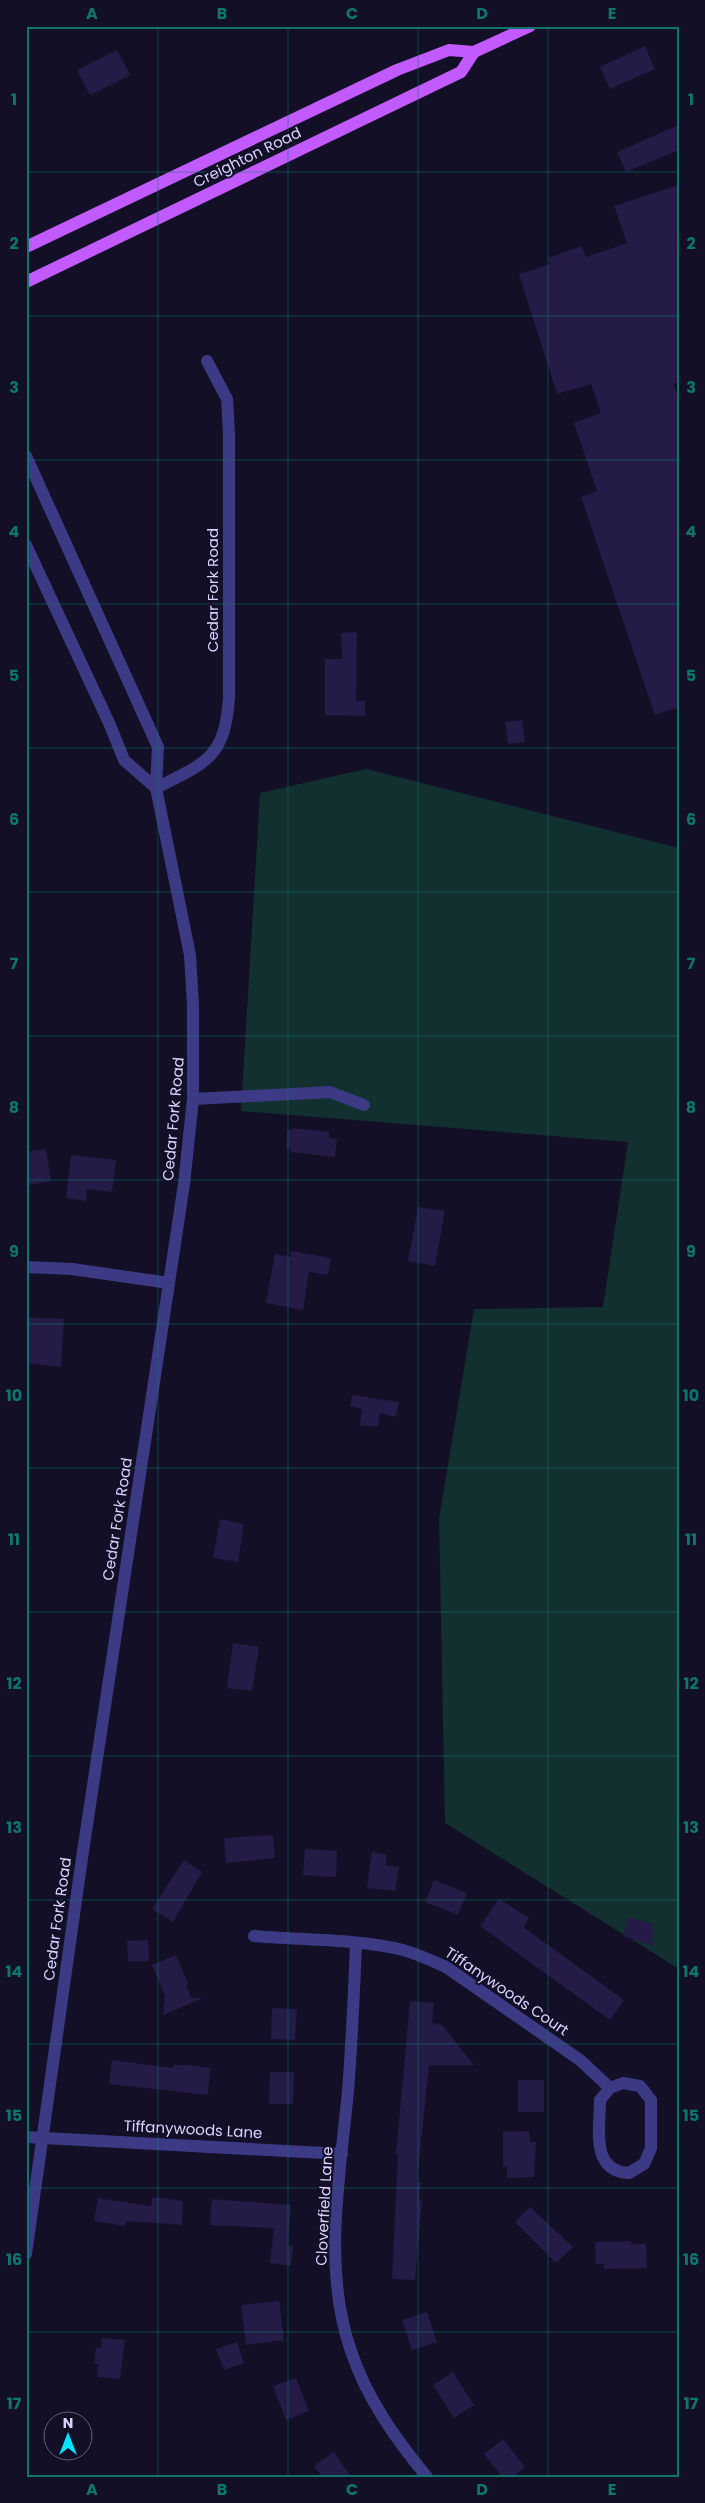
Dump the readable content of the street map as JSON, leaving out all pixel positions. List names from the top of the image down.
{
  "streets": {
    "main road": ["Creighton Road"],
    "street": [
      "Cedar Fork Road",
      "Tiffanywoods Court",
      "Tiffanywoods Lane",
      "Cloverfield Lane"
    ]
  },
  "crossings": [
    ["Cedar Fork Road", "Tiffanywoods Lane"],
    ["Tiffanywoods Court", "Cloverfield Lane"],
    ["Tiffanywoods Lane", "Cloverfield Lane"]
  ],
  "north": "top",
  "grid": {
    "columns": [
      "A",
      "B",
      "C",
      "D",
      "E"
    ],
    "rows": [
      "1",
      "2",
      "3",
      "4",
      "5",
      "6",
      "7",
      "8",
      "9",
      "10",
      "11",
      "12",
      "13",
      "14",
      "15",
      "16",
      "17"
    ]
  }
}
